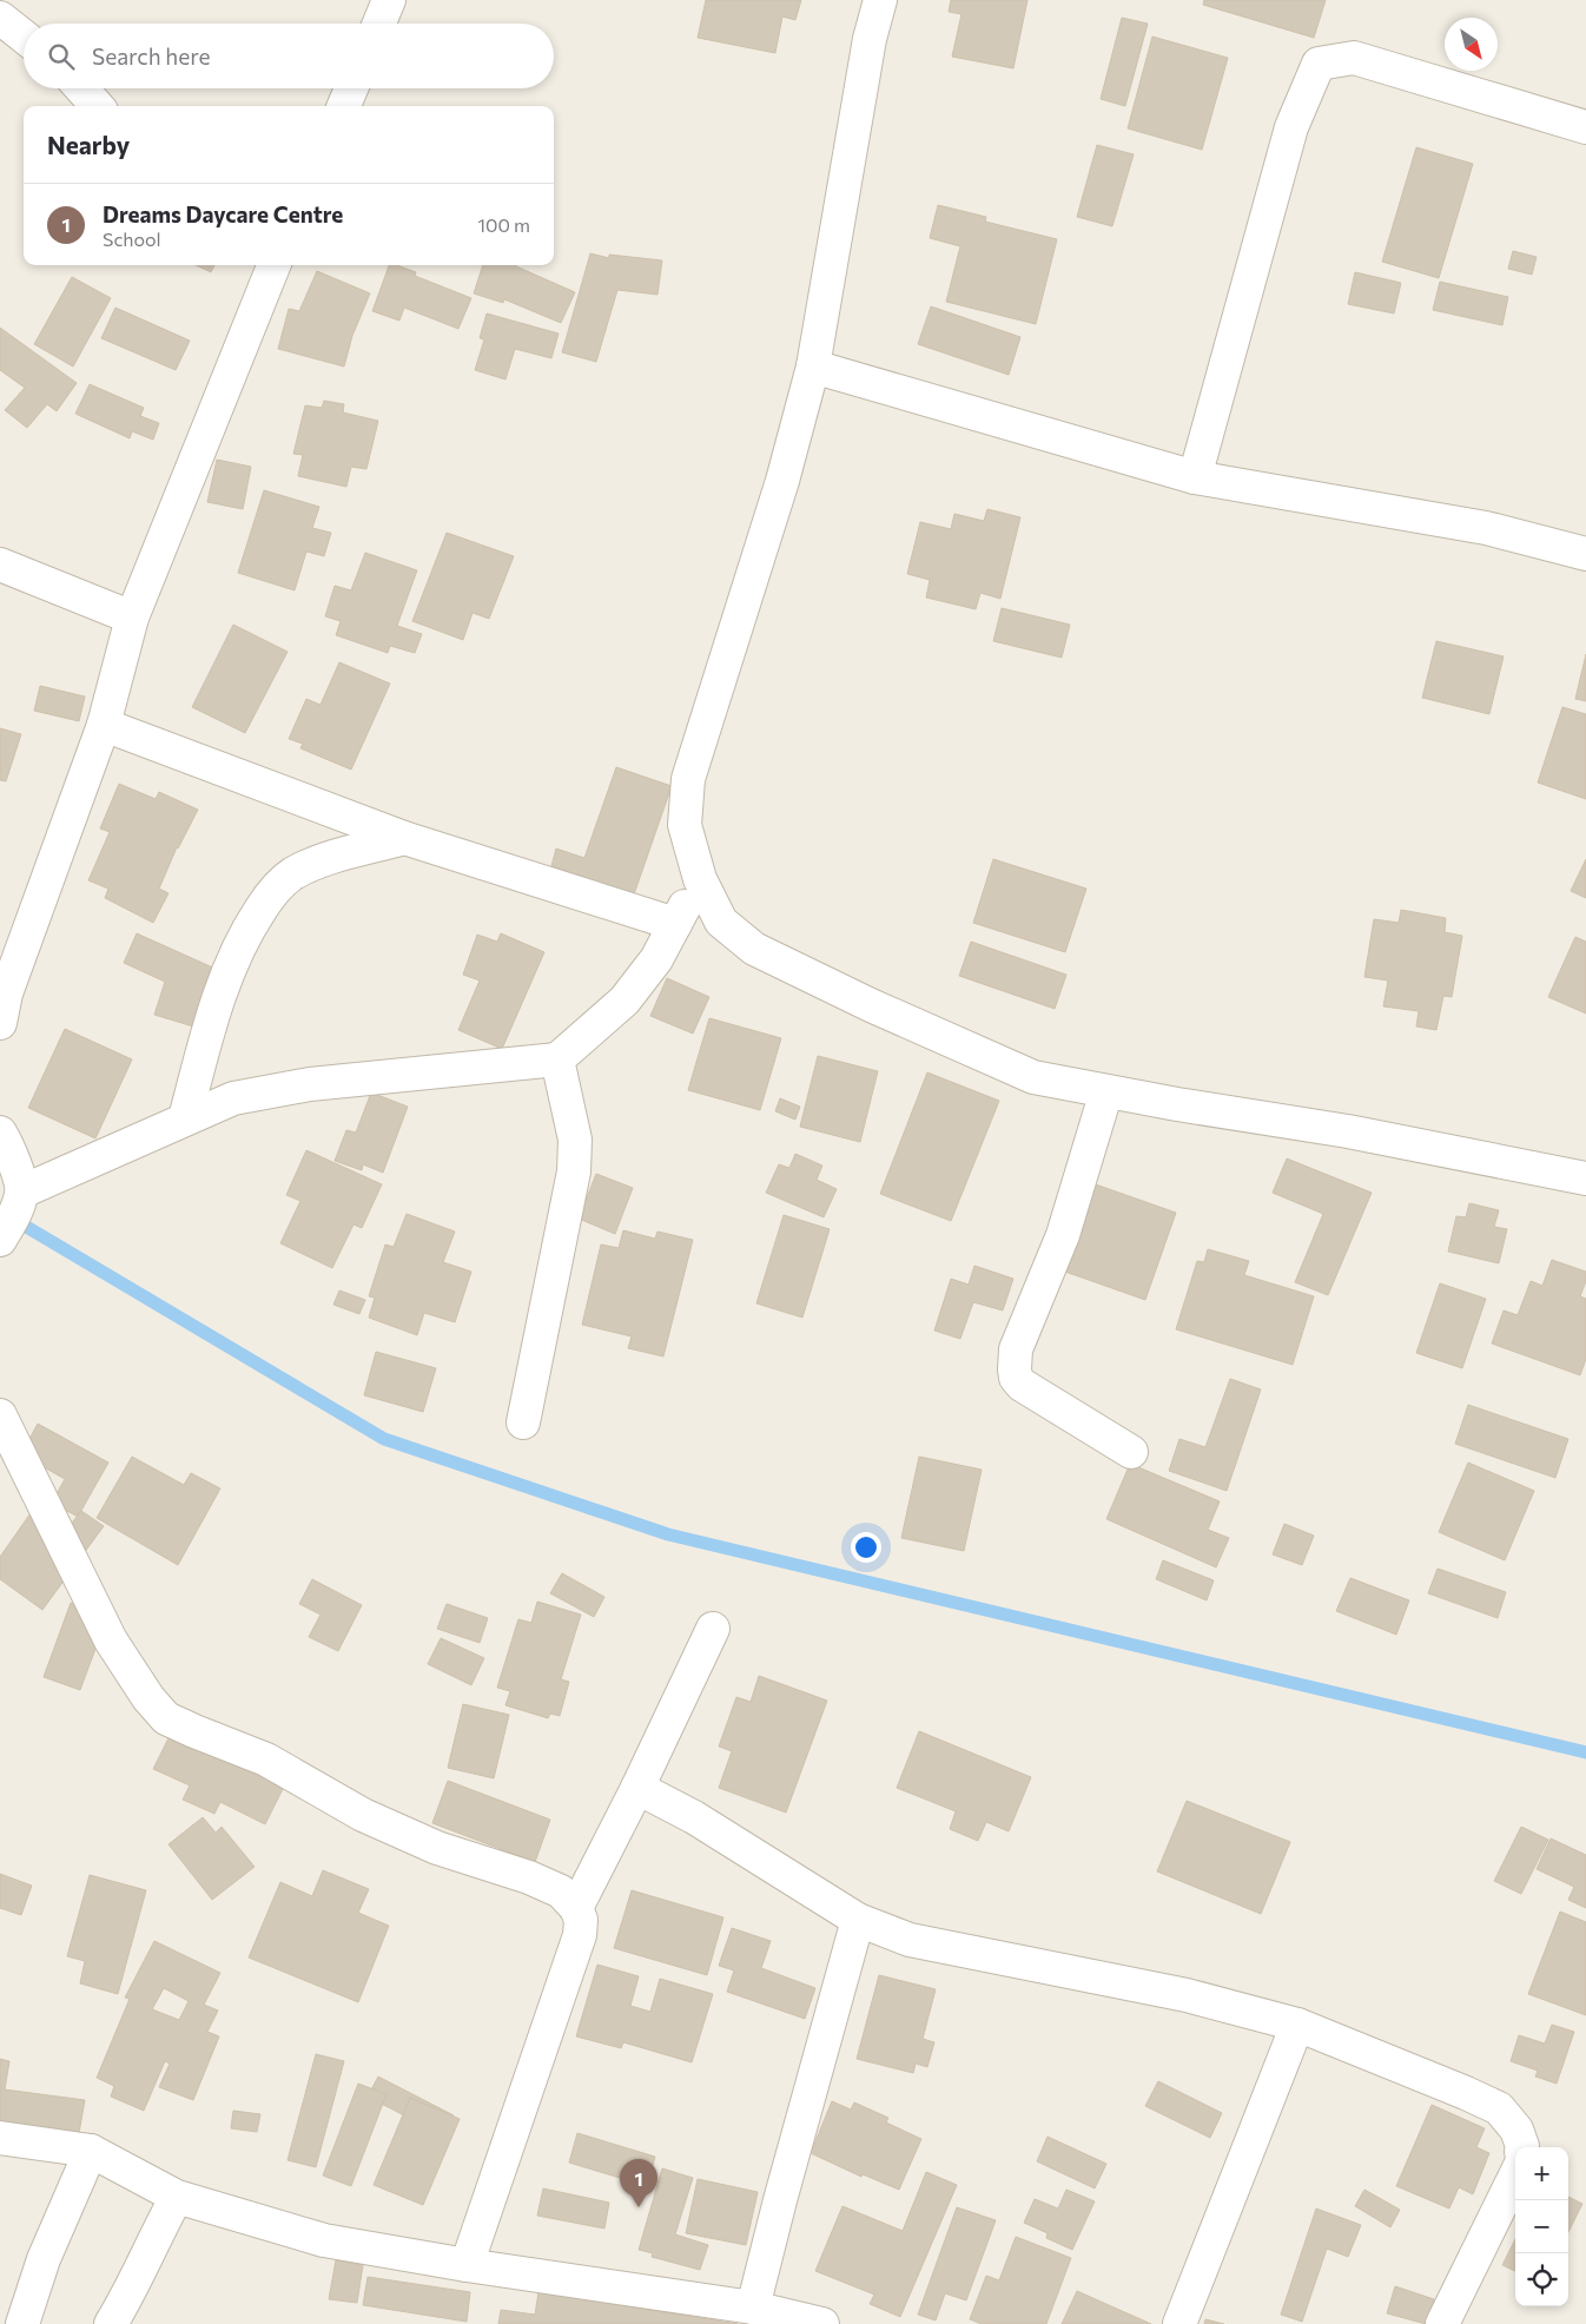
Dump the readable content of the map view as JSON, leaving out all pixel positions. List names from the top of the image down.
{
  "north": "bottom right",
  "page": {
    "search": "Search here",
    "heading": "Nearby",
    "list": [
      {
        "mark": "1",
        "name": "Dreams Daycare Centre",
        "note": "School",
        "value": "100 m"
      }
    ],
    "map_buttons": ["+", "−"],
    "pins": "1"
  }
}
